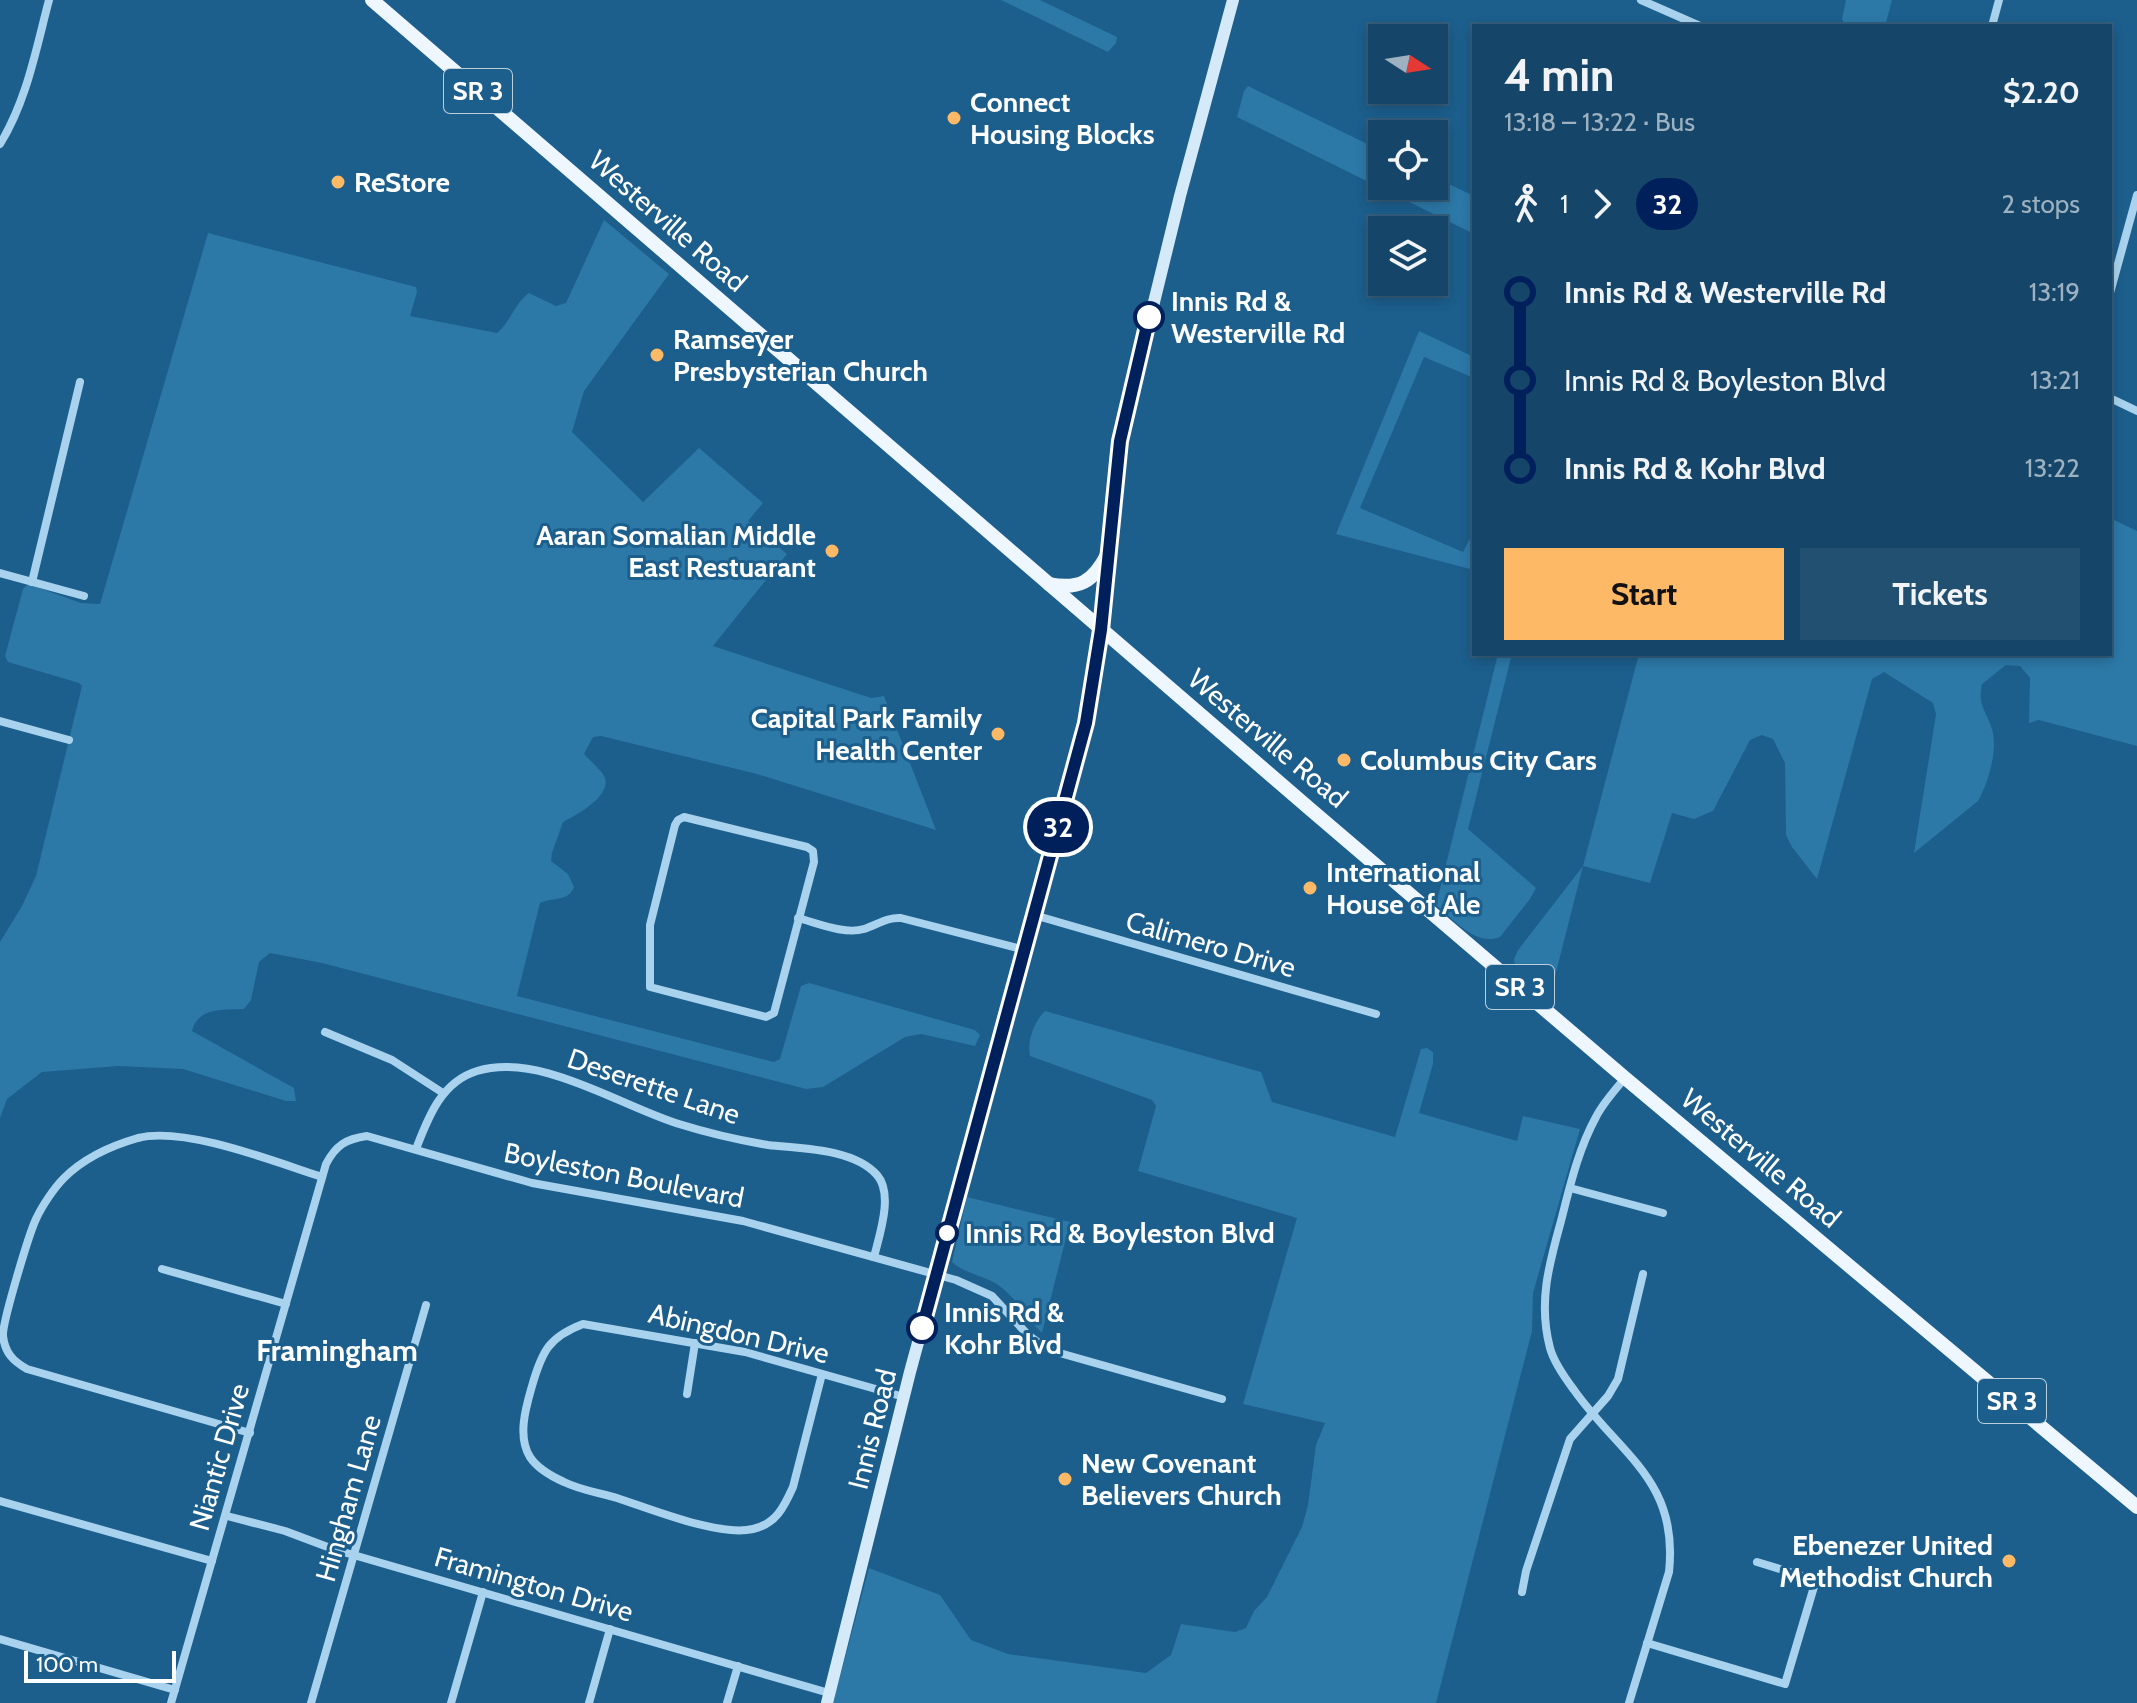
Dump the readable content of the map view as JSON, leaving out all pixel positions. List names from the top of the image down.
{
  "streets": {
    "main road": ["SR 3", "Westerville Road", "Innis Road"],
    "street": [
      "Calimero Drive",
      "Deserette Lane",
      "Boyleston Boulevard",
      "Abingdon Drive",
      "Niantic Drive",
      "Hingham Lane",
      "Framington Drive"
    ]
  },
  "crossings": [
    ["Westerville Road", "Innis Road"],
    ["Calimero Drive", "Innis Road"],
    ["Deserette Lane", "Boyleston Boulevard"],
    ["Boyleston Boulevard", "Innis Road"],
    ["Boyleston Boulevard", "Niantic Drive"],
    ["Abingdon Drive", "Innis Road"],
    ["Innis Road", "Framington Drive"],
    ["Niantic Drive", "Framington Drive"],
    ["Hingham Lane", "Framington Drive"]
  ],
  "districts": ["Framingham"],
  "places": [
    "Connect Housing Blocks",
    "ReStore",
    "Innis Rd & Westerville Rd",
    "Ramseyer Presbysterian Church",
    "Aaran Somalian Middle East Restuarant",
    "Capital Park Family Health Center",
    "Columbus City Cars",
    "International House of Ale",
    "Innis Rd & Boyleston Blvd",
    "Innis Rd & Kohr Blvd",
    "New Covenant Believers Church",
    "Ebenezer United Methodist Church"
  ],
  "lines": ["bus line 32"],
  "scale_bar": "100 m",
  "north": "right",
  "page": {
    "on_map": "32",
    "heading": ["4 min", "13:18 – 13:22 · Bus", "$2.20"],
    "legs": ["1", "32", "2 stops"],
    "list": [
      {
        "name": "Innis Rd & Westerville Rd",
        "value": "13:19"
      },
      {
        "name": "Innis Rd & Boyleston Blvd",
        "value": "13:21"
      },
      {
        "name": "Innis Rd & Kohr Blvd",
        "value": "13:22"
      }
    ],
    "buttons": ["Start", "Tickets"],
    "scale": "100 m"
  }
}
